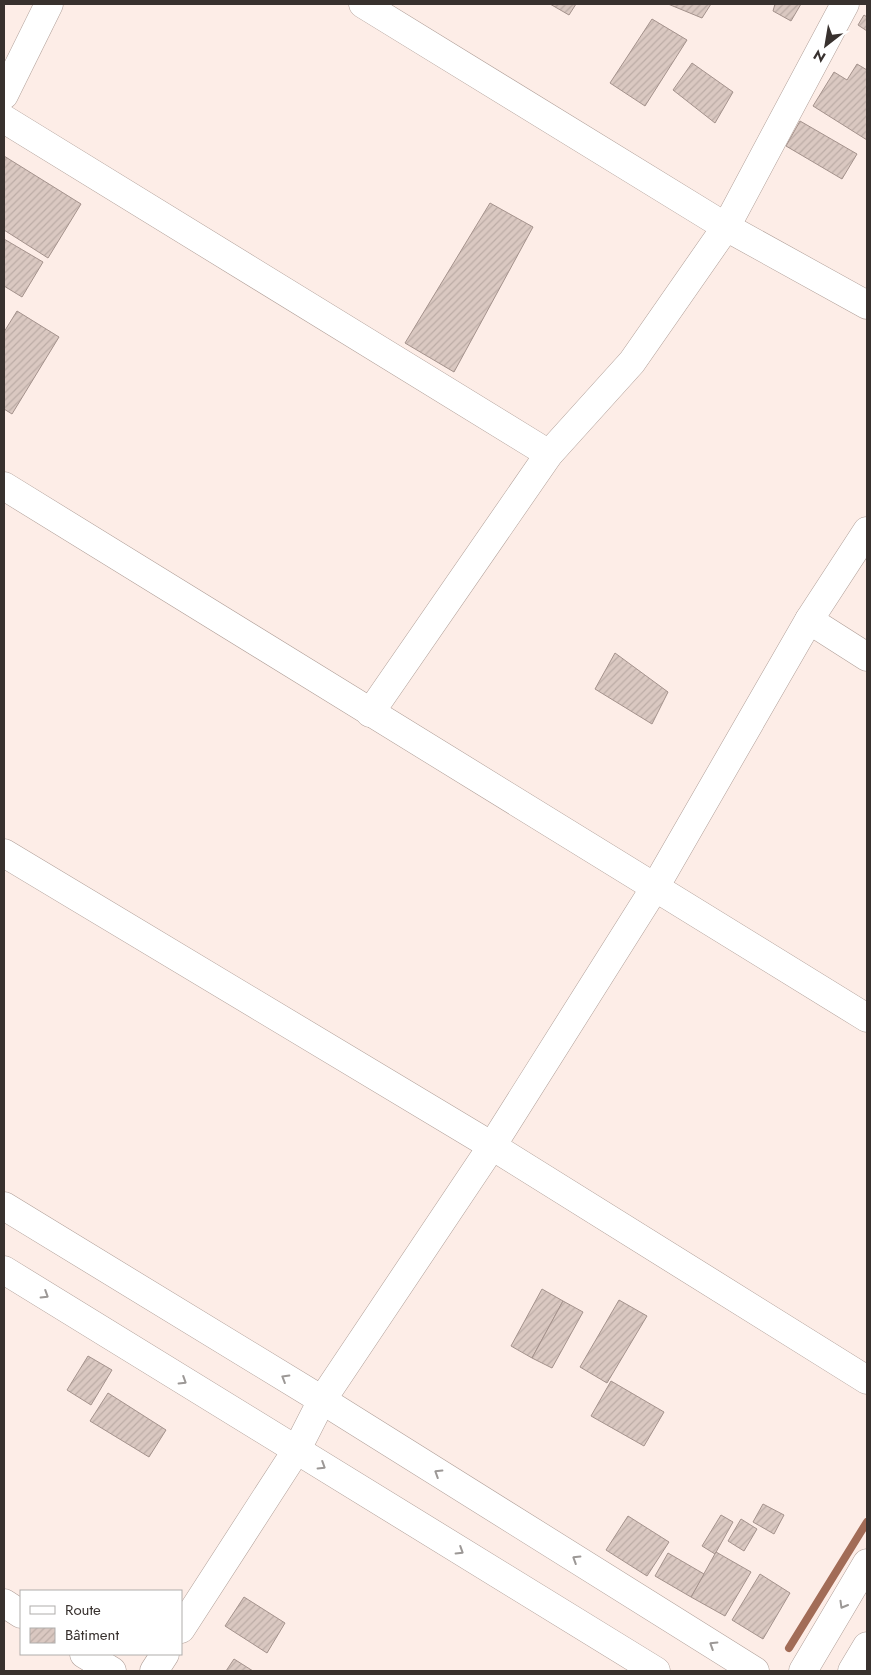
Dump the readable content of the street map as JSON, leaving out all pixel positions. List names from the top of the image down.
{
  "legend": ["Route", "Bâtiment"],
  "north": "bottom left"
}
